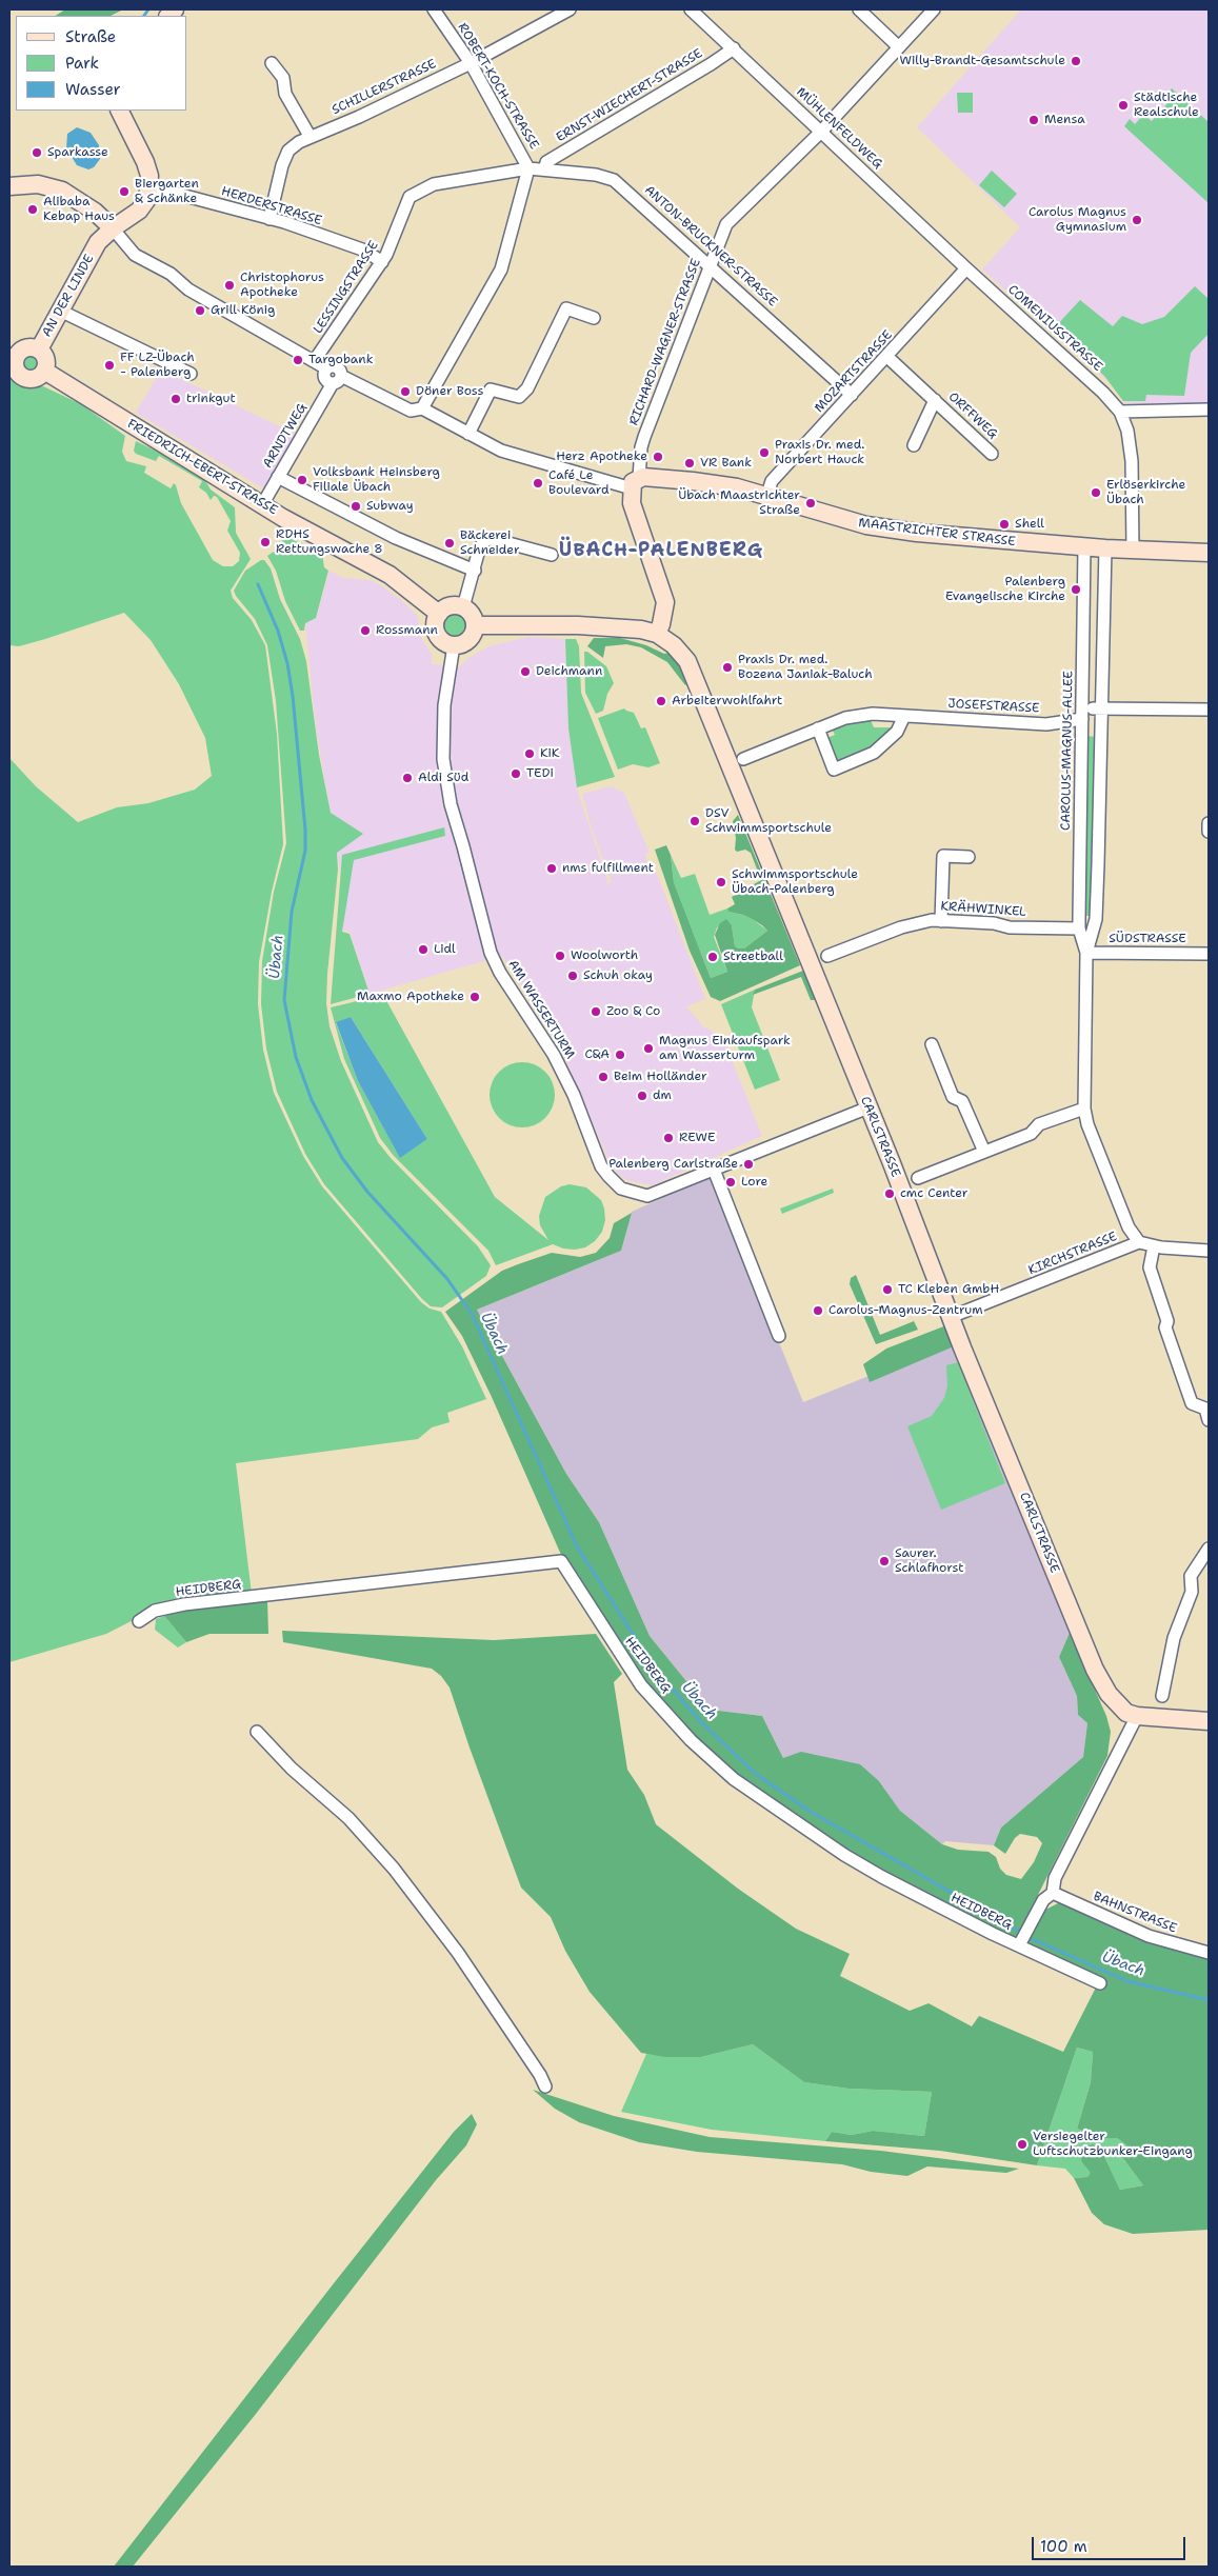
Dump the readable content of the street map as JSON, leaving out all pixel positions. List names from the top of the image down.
{
  "streets": {
    "main road": [
      "AN DER LINDE",
      "FRIEDRICH-EBERT-STRASSE",
      "MAASTRICHTER STRASSE",
      "CARLSTRASSE"
    ],
    "street": [
      "ROBERT-KOCH-STRASSE",
      "SCHILLERSTRASSE",
      "ERNST-WIECHERT-STRASSE",
      "MÜHLENFELDWEG",
      "HERDERSTRASSE",
      "ANTON-BRUCKNER-STRASSE",
      "LESSINGSTRASSE",
      "COMENIUSSTRASSE",
      "RICHARD-WAGNER-STRASSE",
      "MOZARTSTRASSE",
      "ORFFWEG",
      "ARNDTWEG",
      "JOSEFSTRASSE",
      "CAROLUS-MAGNUS-ALLEE",
      "KRÄHWINKEL",
      "SÜDSTRASSE",
      "AM WASSERTURM",
      "KIRCHSTRASSE",
      "HEIDBERG",
      "BAHNSTRASSE"
    ]
  },
  "crossings": [
    ["ROBERT-KOCH-STRASSE", "SCHILLERSTRASSE"],
    ["ROBERT-KOCH-STRASSE", "ANTON-BRUCKNER-STRASSE"],
    ["ROBERT-KOCH-STRASSE", "LESSINGSTRASSE"],
    ["SCHILLERSTRASSE", "HERDERSTRASSE"],
    ["ERNST-WIECHERT-STRASSE", "MÜHLENFELDWEG"],
    ["ERNST-WIECHERT-STRASSE", "ANTON-BRUCKNER-STRASSE"],
    ["MÜHLENFELDWEG", "COMENIUSSTRASSE"],
    ["MÜHLENFELDWEG", "RICHARD-WAGNER-STRASSE"],
    ["MÜHLENFELDWEG", "MOZARTSTRASSE"],
    ["HERDERSTRASSE", "LESSINGSTRASSE"],
    ["HERDERSTRASSE", "AN DER LINDE"],
    ["ANTON-BRUCKNER-STRASSE", "LESSINGSTRASSE"],
    ["ANTON-BRUCKNER-STRASSE", "RICHARD-WAGNER-STRASSE"],
    ["ANTON-BRUCKNER-STRASSE", "MOZARTSTRASSE"],
    ["AN DER LINDE", "FRIEDRICH-EBERT-STRASSE"],
    ["COMENIUSSTRASSE", "MOZARTSTRASSE"],
    ["COMENIUSSTRASSE", "MAASTRICHTER STRASSE"],
    ["RICHARD-WAGNER-STRASSE", "MAASTRICHTER STRASSE"],
    ["MOZARTSTRASSE", "ORFFWEG"],
    ["MOZARTSTRASSE", "MAASTRICHTER STRASSE"],
    ["ARNDTWEG", "FRIEDRICH-EBERT-STRASSE"],
    ["FRIEDRICH-EBERT-STRASSE", "AM WASSERTURM"],
    ["MAASTRICHTER STRASSE", "CAROLUS-MAGNUS-ALLEE"],
    ["JOSEFSTRASSE", "CAROLUS-MAGNUS-ALLEE"],
    ["CAROLUS-MAGNUS-ALLEE", "KRÄHWINKEL"],
    ["CAROLUS-MAGNUS-ALLEE", "SÜDSTRASSE"],
    ["CAROLUS-MAGNUS-ALLEE", "KIRCHSTRASSE"],
    ["AM WASSERTURM", "CARLSTRASSE"],
    ["CARLSTRASSE", "KIRCHSTRASSE"]
  ],
  "districts": ["ÜBACH-PALENBERG"],
  "water": ["Übach"],
  "places": [
    "Willy-Brandt-Gesamtschule",
    "Städtische Realschule",
    "Mensa",
    "Sparkasse",
    "Biergarten & Schänke",
    "Alibaba Kebap Haus",
    "Carolus Magnus Gymnasium",
    "Christophorus Apotheke",
    "Grill König",
    "Targobank",
    "FF LZ-Übach - Palenberg",
    "Döner Boss",
    "trinkgut",
    "Praxis Dr. med. Norbert Hauck",
    "Herz Apotheke",
    "VR Bank",
    "Volksbank Heinsberg Filiale Übach",
    "Café Le Boulevard",
    "Erlöserkirche Übach",
    "Übach Maastrichter Straße",
    "Subway",
    "Shell",
    "RDHS Rettungswache 8",
    "Bäckerei Schneider",
    "Palenberg Evangelische Kirche",
    "Rossmann",
    "Praxis Dr. med. Bozena Janiak-Baluch",
    "Deichmann",
    "Arbeiterwohlfahrt",
    "KiK",
    "TEDi",
    "Aldi Süd",
    "DSV Schwimmsportschule",
    "nms fulfillment",
    "Schwimmsportschule Übach-Palenberg",
    "Lidl",
    "Woolworth",
    "Streetball",
    "Schuh okay",
    "Maxmo Apotheke",
    "Zoo & Co",
    "Magnus Einkaufspark am Wasserturm",
    "C&A",
    "Beim Holländer",
    "dm",
    "REWE",
    "Palenberg Carlstraße",
    "Lore",
    "cmc Center",
    "TC Kleben GmbH",
    "Carolus-Magnus-Zentrum",
    "Saurer. Schlafhorst",
    "Versiegelter Luftschutzbunker-Eingang"
  ],
  "legend": ["Straße", "Park", "Wasser"],
  "scale_bar": "100 m"
}
